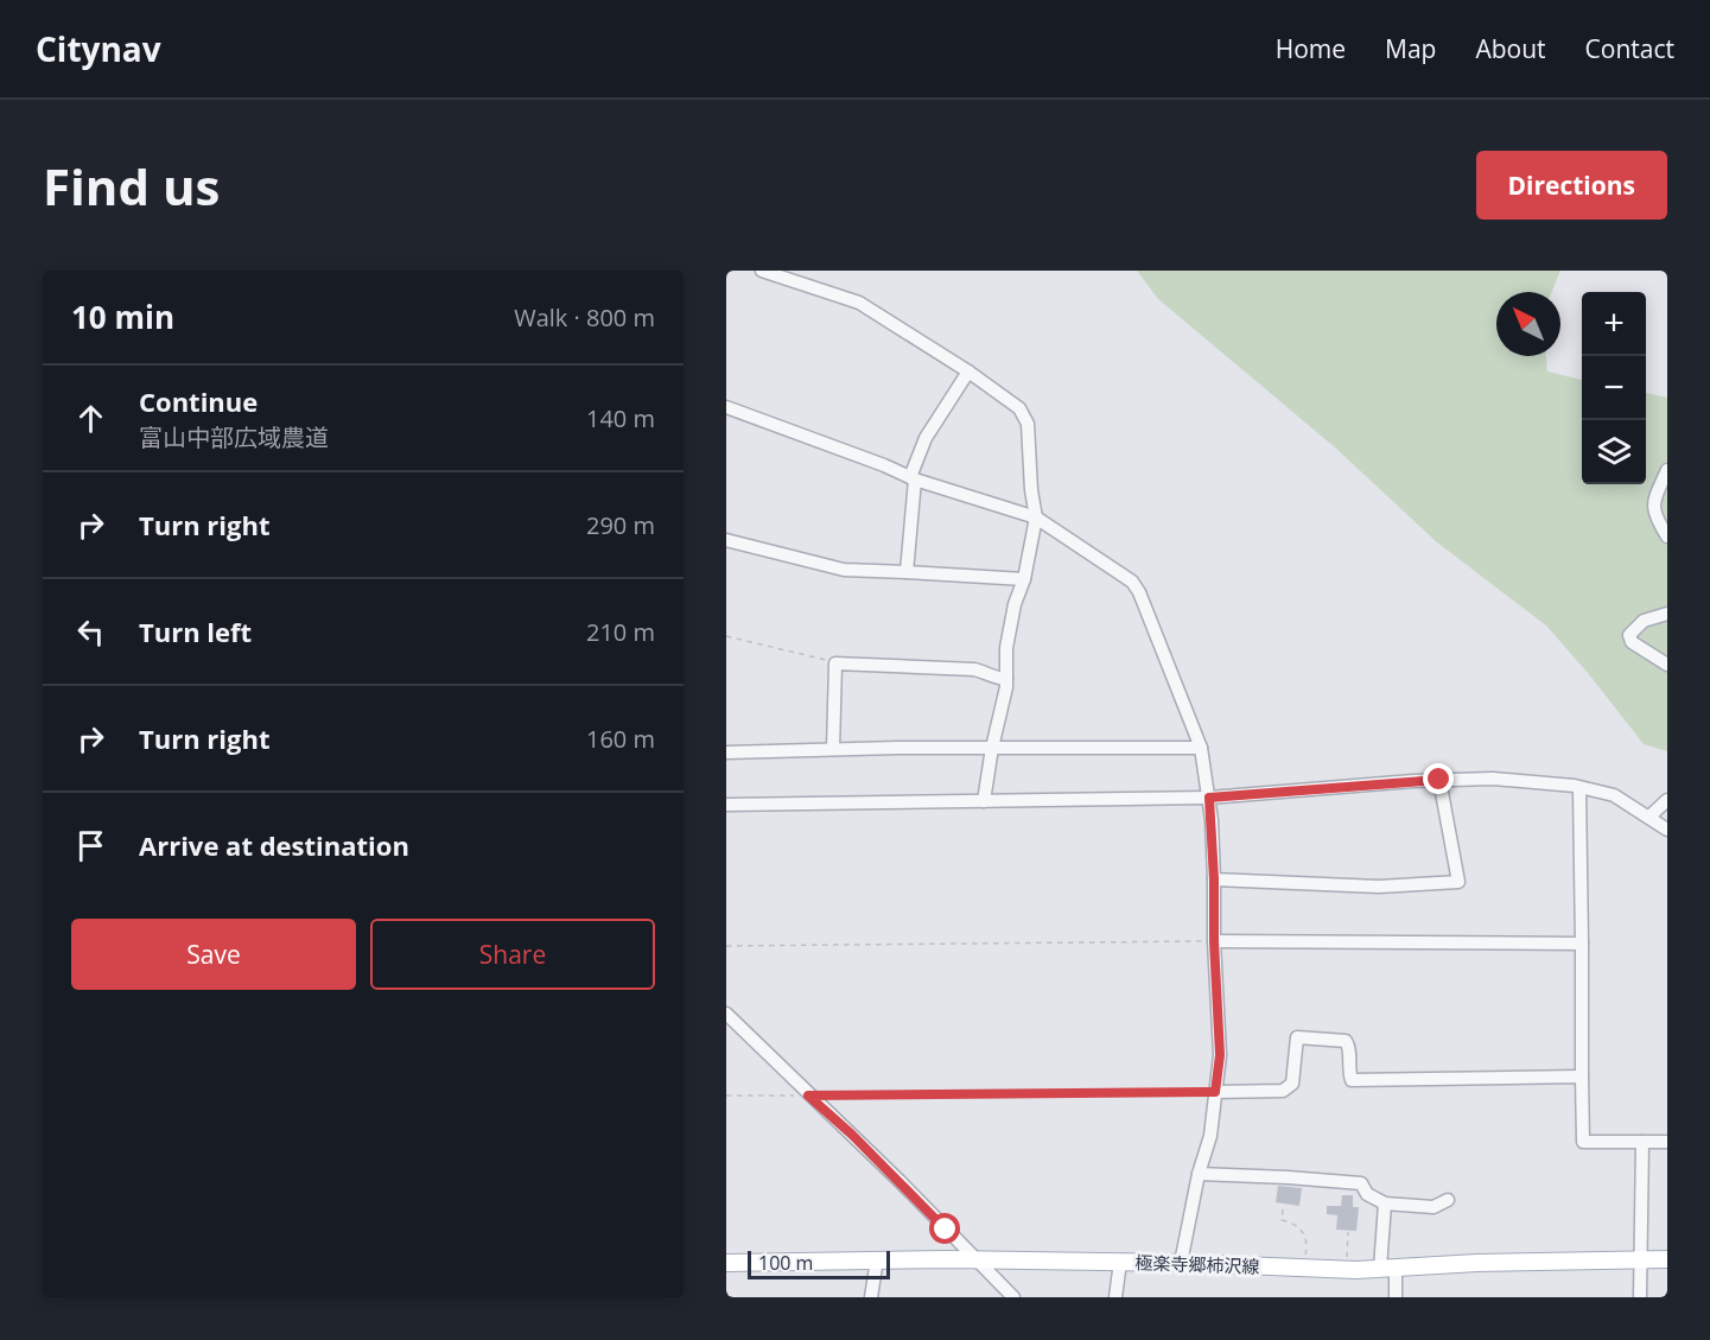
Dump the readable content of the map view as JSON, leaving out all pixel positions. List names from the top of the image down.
{
  "streets": {
    "main road": ["極楽寺郷柿沢線"]
  },
  "scale_bar": "100 m",
  "north": "top left",
  "page": {
    "header": "Citynav",
    "nav": [
      "Home",
      "Map",
      "About",
      "Contact"
    ],
    "buttons": [
      "Directions",
      ["Save", "Share"]
    ],
    "title": "Find us",
    "heading": ["10 min", "Walk · 800 m"],
    "map_buttons": ["+", "−"],
    "list": [
      ["Continue", "富山中部広域農道", "140 m"],
      ["Turn right", "290 m"],
      ["Turn left", "210 m"],
      ["Turn right", "160 m"],
      "Arrive at destination"
    ],
    "scale": "100 m"
  }
}
